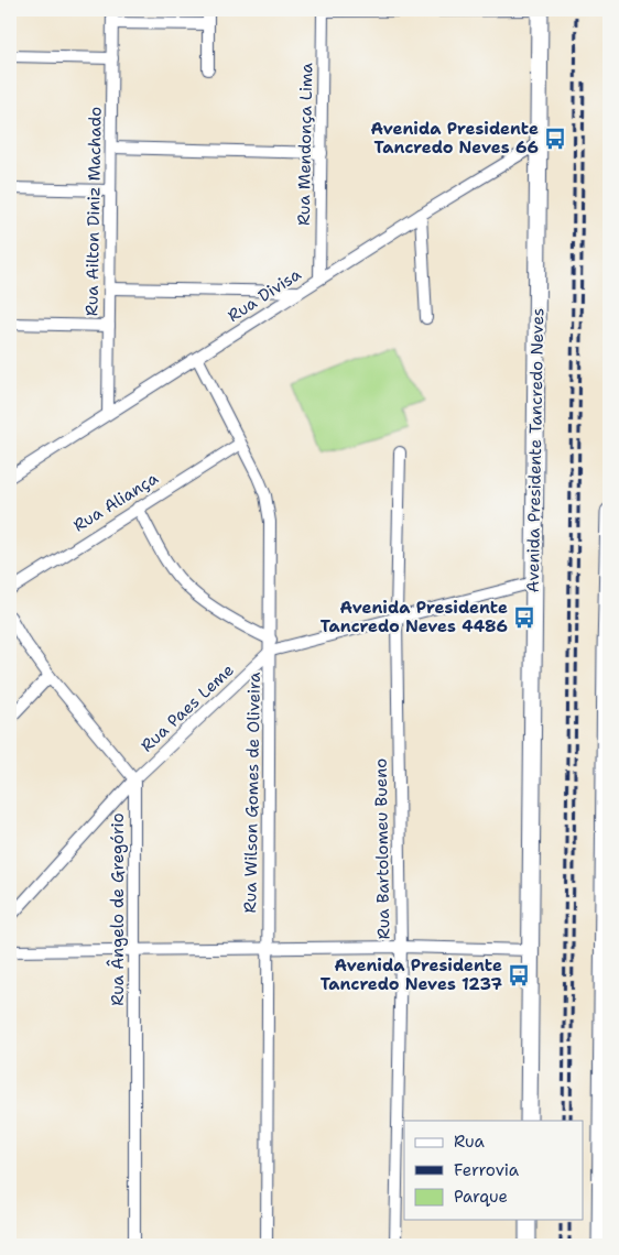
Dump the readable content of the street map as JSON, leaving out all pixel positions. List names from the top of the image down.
{
  "streets": {
    "main road": ["Avenida Presidente Tancredo Neves"],
    "street": [
      "Rua Mendonça Lima",
      "Rua Ailton Diniz Machado",
      "Rua Divisa",
      "Rua Aliança",
      "Rua Paes Leme",
      "Rua Wilson Gomes de Oliveira",
      "Rua Bartolomeu Bueno",
      "Rua Ângelo de Gregório"
    ]
  },
  "crossings": [
    ["Rua Mendonça Lima", "Rua Divisa"],
    ["Rua Ailton Diniz Machado", "Rua Divisa"],
    ["Rua Divisa", "Avenida Presidente Tancredo Neves"],
    ["Rua Divisa", "Rua Wilson Gomes de Oliveira"],
    ["Avenida Presidente Tancredo Neves", "Rua Paes Leme"],
    ["Rua Aliança", "Rua Wilson Gomes de Oliveira"],
    ["Rua Paes Leme", "Rua Wilson Gomes de Oliveira"],
    ["Rua Paes Leme", "Rua Bartolomeu Bueno"],
    ["Rua Paes Leme", "Rua Ângelo de Gregório"]
  ],
  "places": {
    "bus stop": ["Avenida Presidente Tancredo Neves 66", "Avenida Presidente Tancredo Neves 4486", "Avenida Presidente Tancredo Neves 1237"]
  },
  "legend": ["Rua", "Ferrovia", "Parque"]
}
